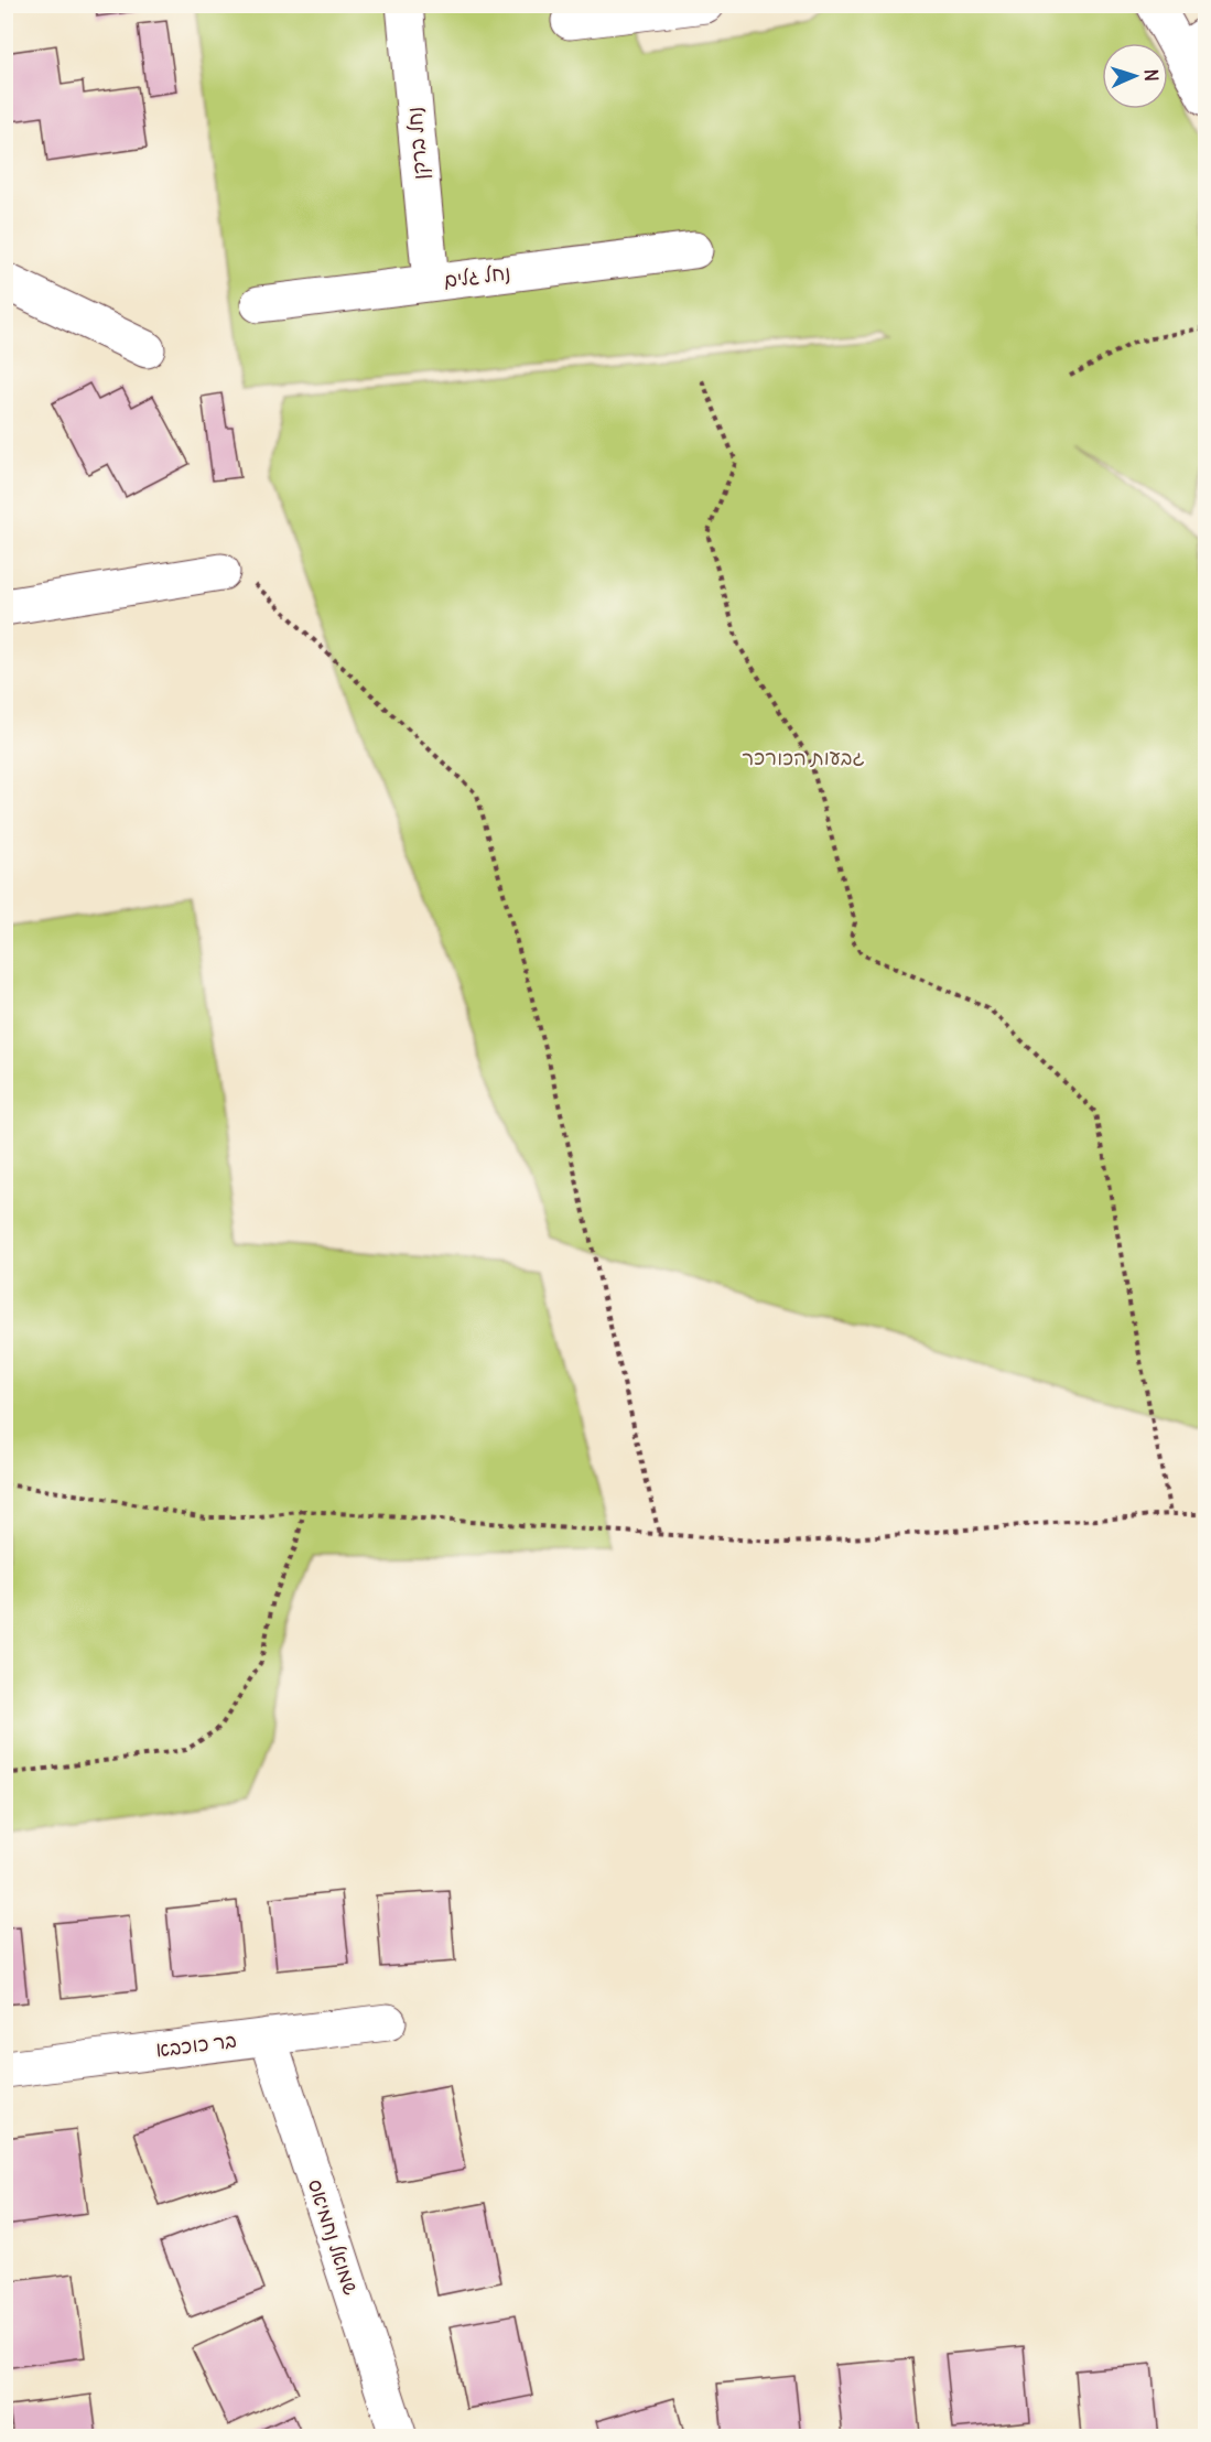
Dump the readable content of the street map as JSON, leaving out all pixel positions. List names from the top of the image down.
{
  "streets": {
    "street": [
      "נחל ברקן",
      "נחל גלים",
      "בר כוכבא",
      "שמואל נחמיאס"
    ]
  },
  "crossings": [
    ["נחל ברקן", "נחל גלים"],
    ["בר כוכבא", "שמואל נחמיאס"]
  ],
  "parks": ["גבעות הכורכר"],
  "north": "right"
}
